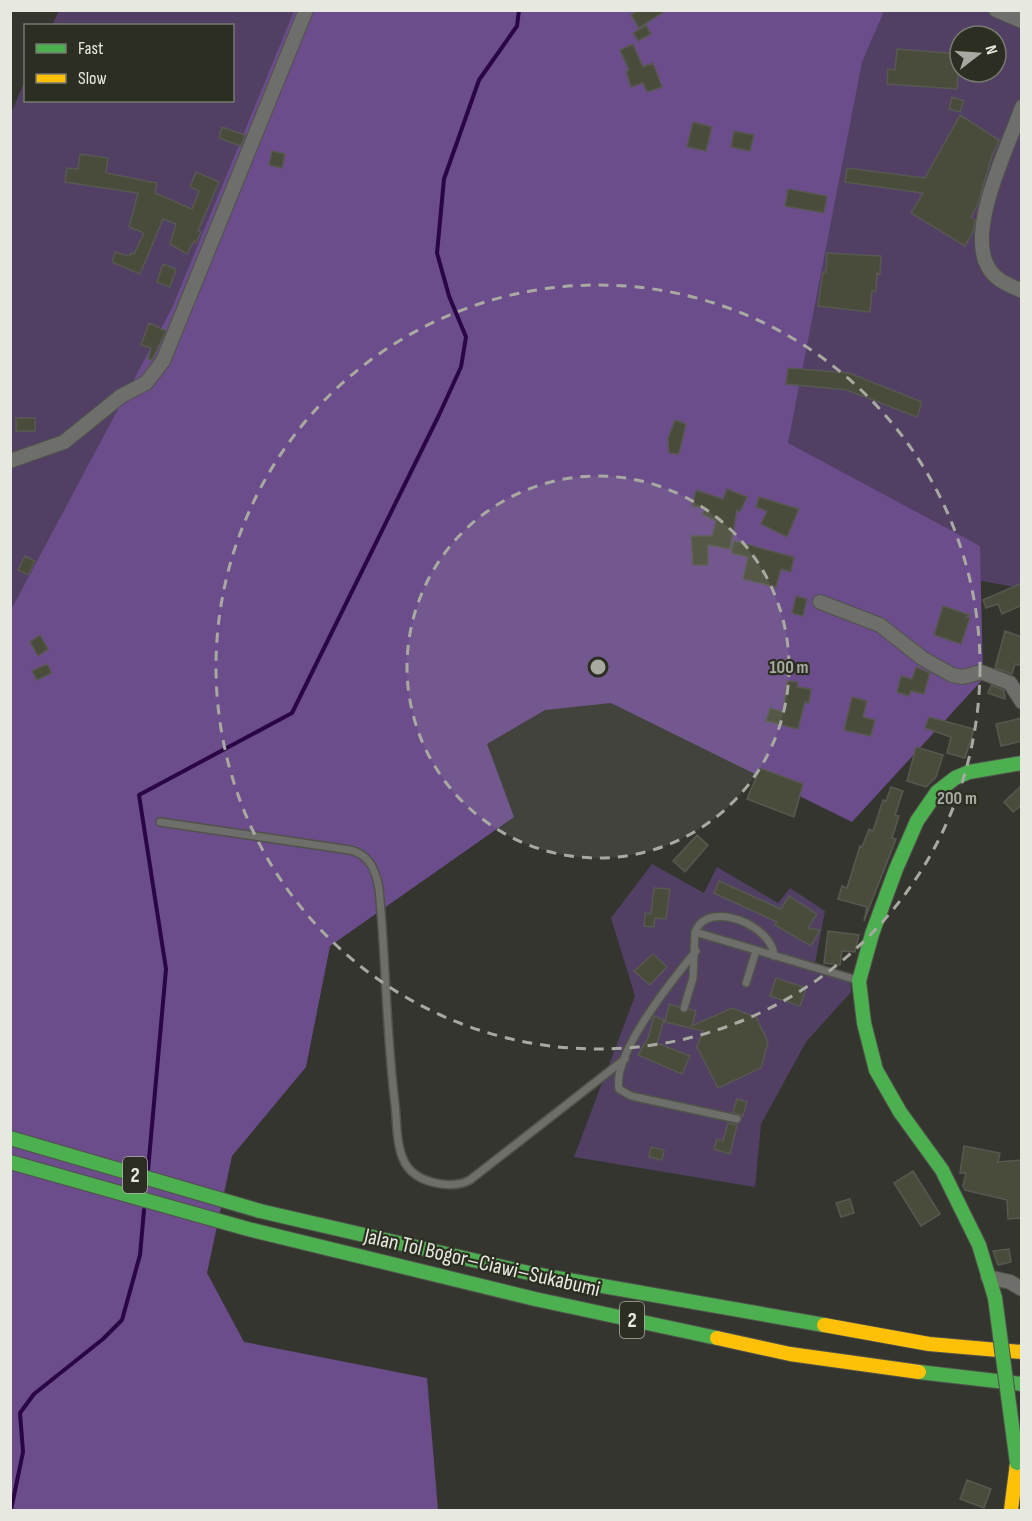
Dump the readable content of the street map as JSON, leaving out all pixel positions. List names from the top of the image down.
{
  "streets": {
    "main road": ["2", "Jalan Tol Bogor–Ciawi–Sukabumi"]
  },
  "legend": ["Fast", "Slow"],
  "north": "right",
  "rings": ["100 m", "200 m"]
}
